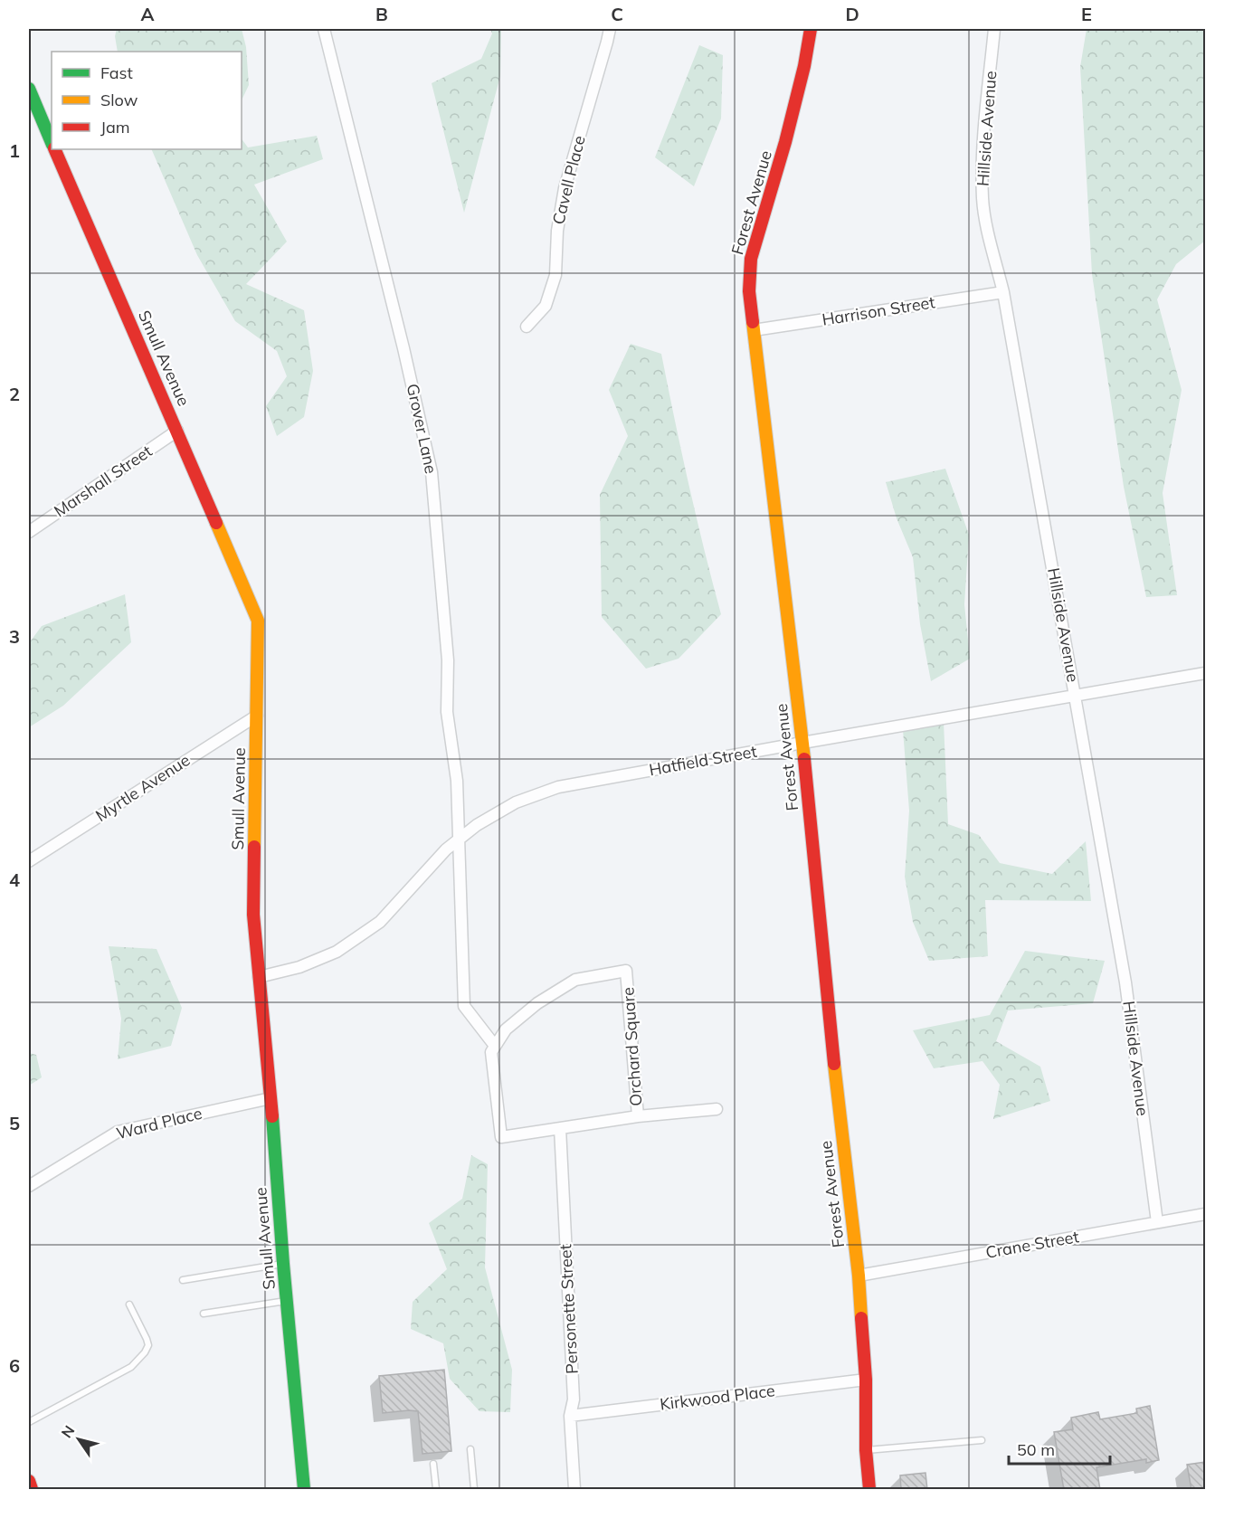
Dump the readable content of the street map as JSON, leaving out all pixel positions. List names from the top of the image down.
{
  "streets": {
    "street": [
      "Hillside Avenue",
      "Cavell Place",
      "Forest Avenue",
      "Harrison Street",
      "Smull Avenue",
      "Grover Lane",
      "Marshall Street",
      "Hatfield Street",
      "Myrtle Avenue",
      "Orchard Square",
      "Ward Place",
      "Crane Street",
      "Personette Street",
      "Kirkwood Place"
    ]
  },
  "crossings": [
    ["Hillside Avenue", "Harrison Street"],
    ["Hillside Avenue", "Hatfield Street"],
    ["Hillside Avenue", "Crane Street"],
    ["Forest Avenue", "Harrison Street"],
    ["Forest Avenue", "Hatfield Street"],
    ["Forest Avenue", "Crane Street"],
    ["Forest Avenue", "Kirkwood Place"],
    ["Smull Avenue", "Marshall Street"],
    ["Smull Avenue", "Hatfield Street"],
    ["Smull Avenue", "Myrtle Avenue"],
    ["Smull Avenue", "Ward Place"],
    ["Grover Lane", "Hatfield Street"],
    ["Orchard Square", "Personette Street"],
    ["Personette Street", "Kirkwood Place"]
  ],
  "legend": ["Fast", "Slow", "Jam"],
  "scale_bar": "50 m",
  "north": "top left",
  "grid": {
    "columns": [
      "A",
      "B",
      "C",
      "D",
      "E"
    ],
    "rows": [
      "1",
      "2",
      "3",
      "4",
      "5",
      "6"
    ]
  }
}
